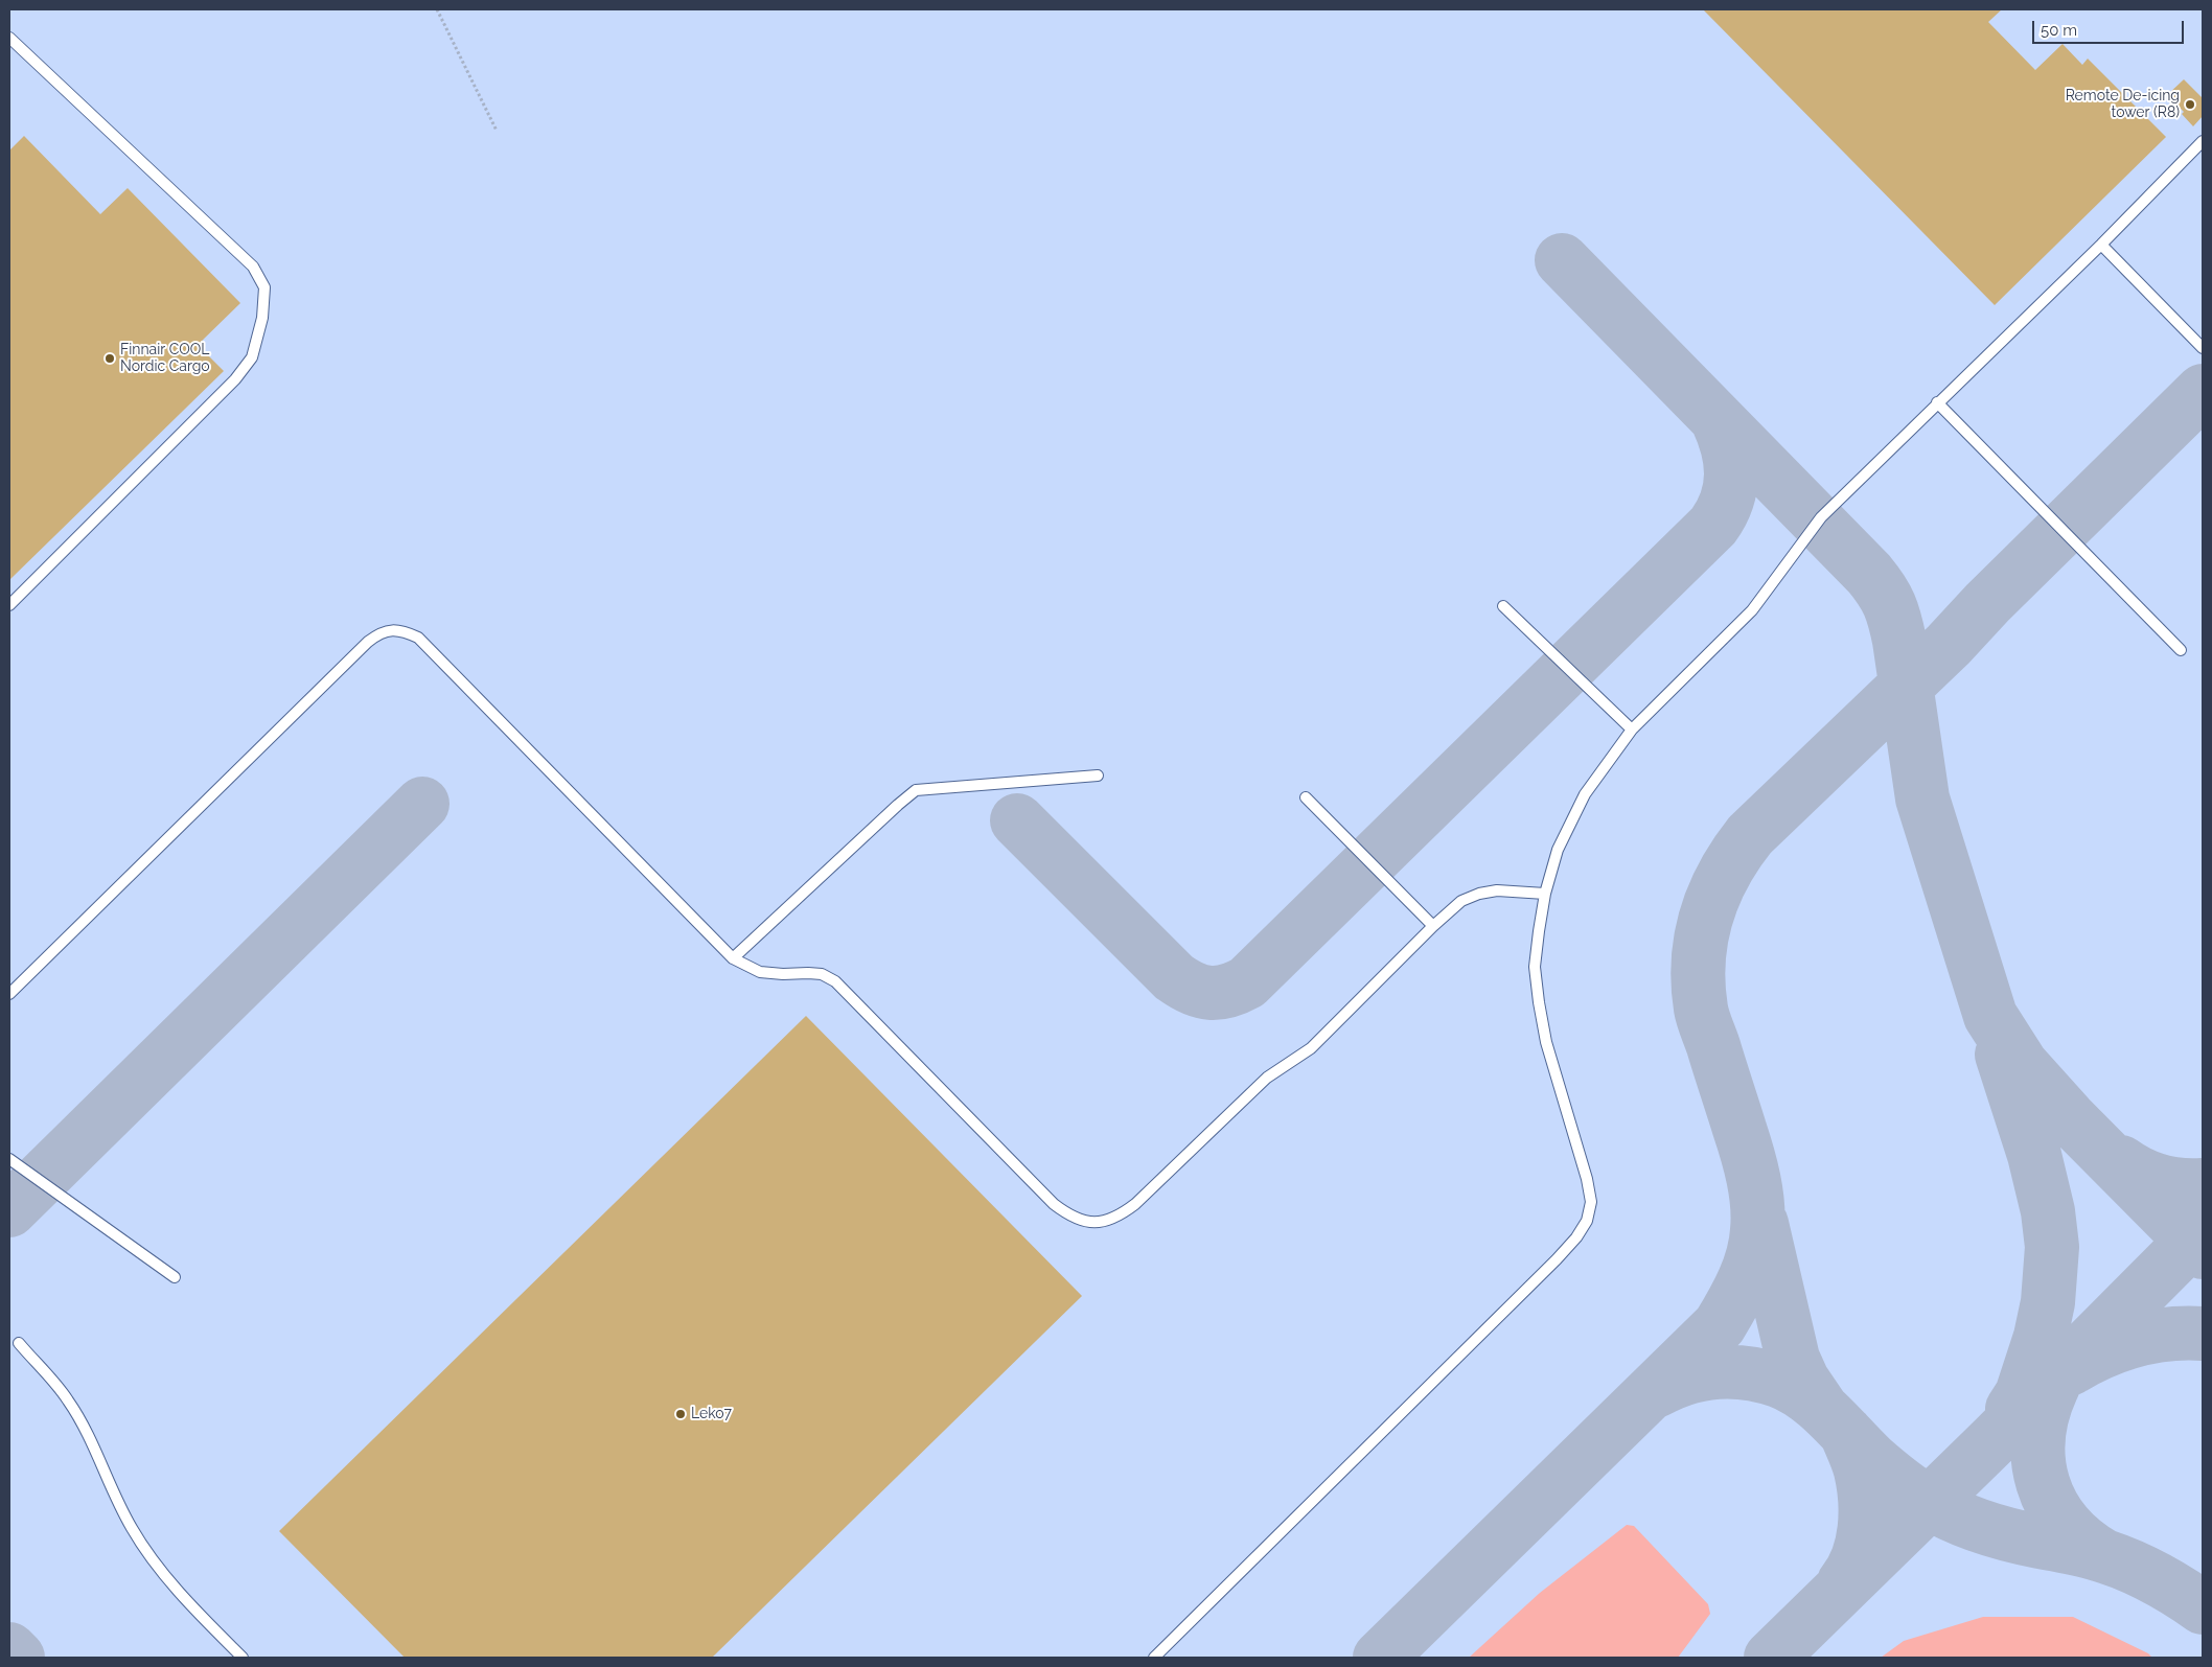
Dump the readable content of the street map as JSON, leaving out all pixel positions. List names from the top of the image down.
{
  "places": ["Remote De-icing tower (R8)", "Finnair COOL Nordic Cargo", "Leko7"],
  "scale_bar": "50 m"
}
